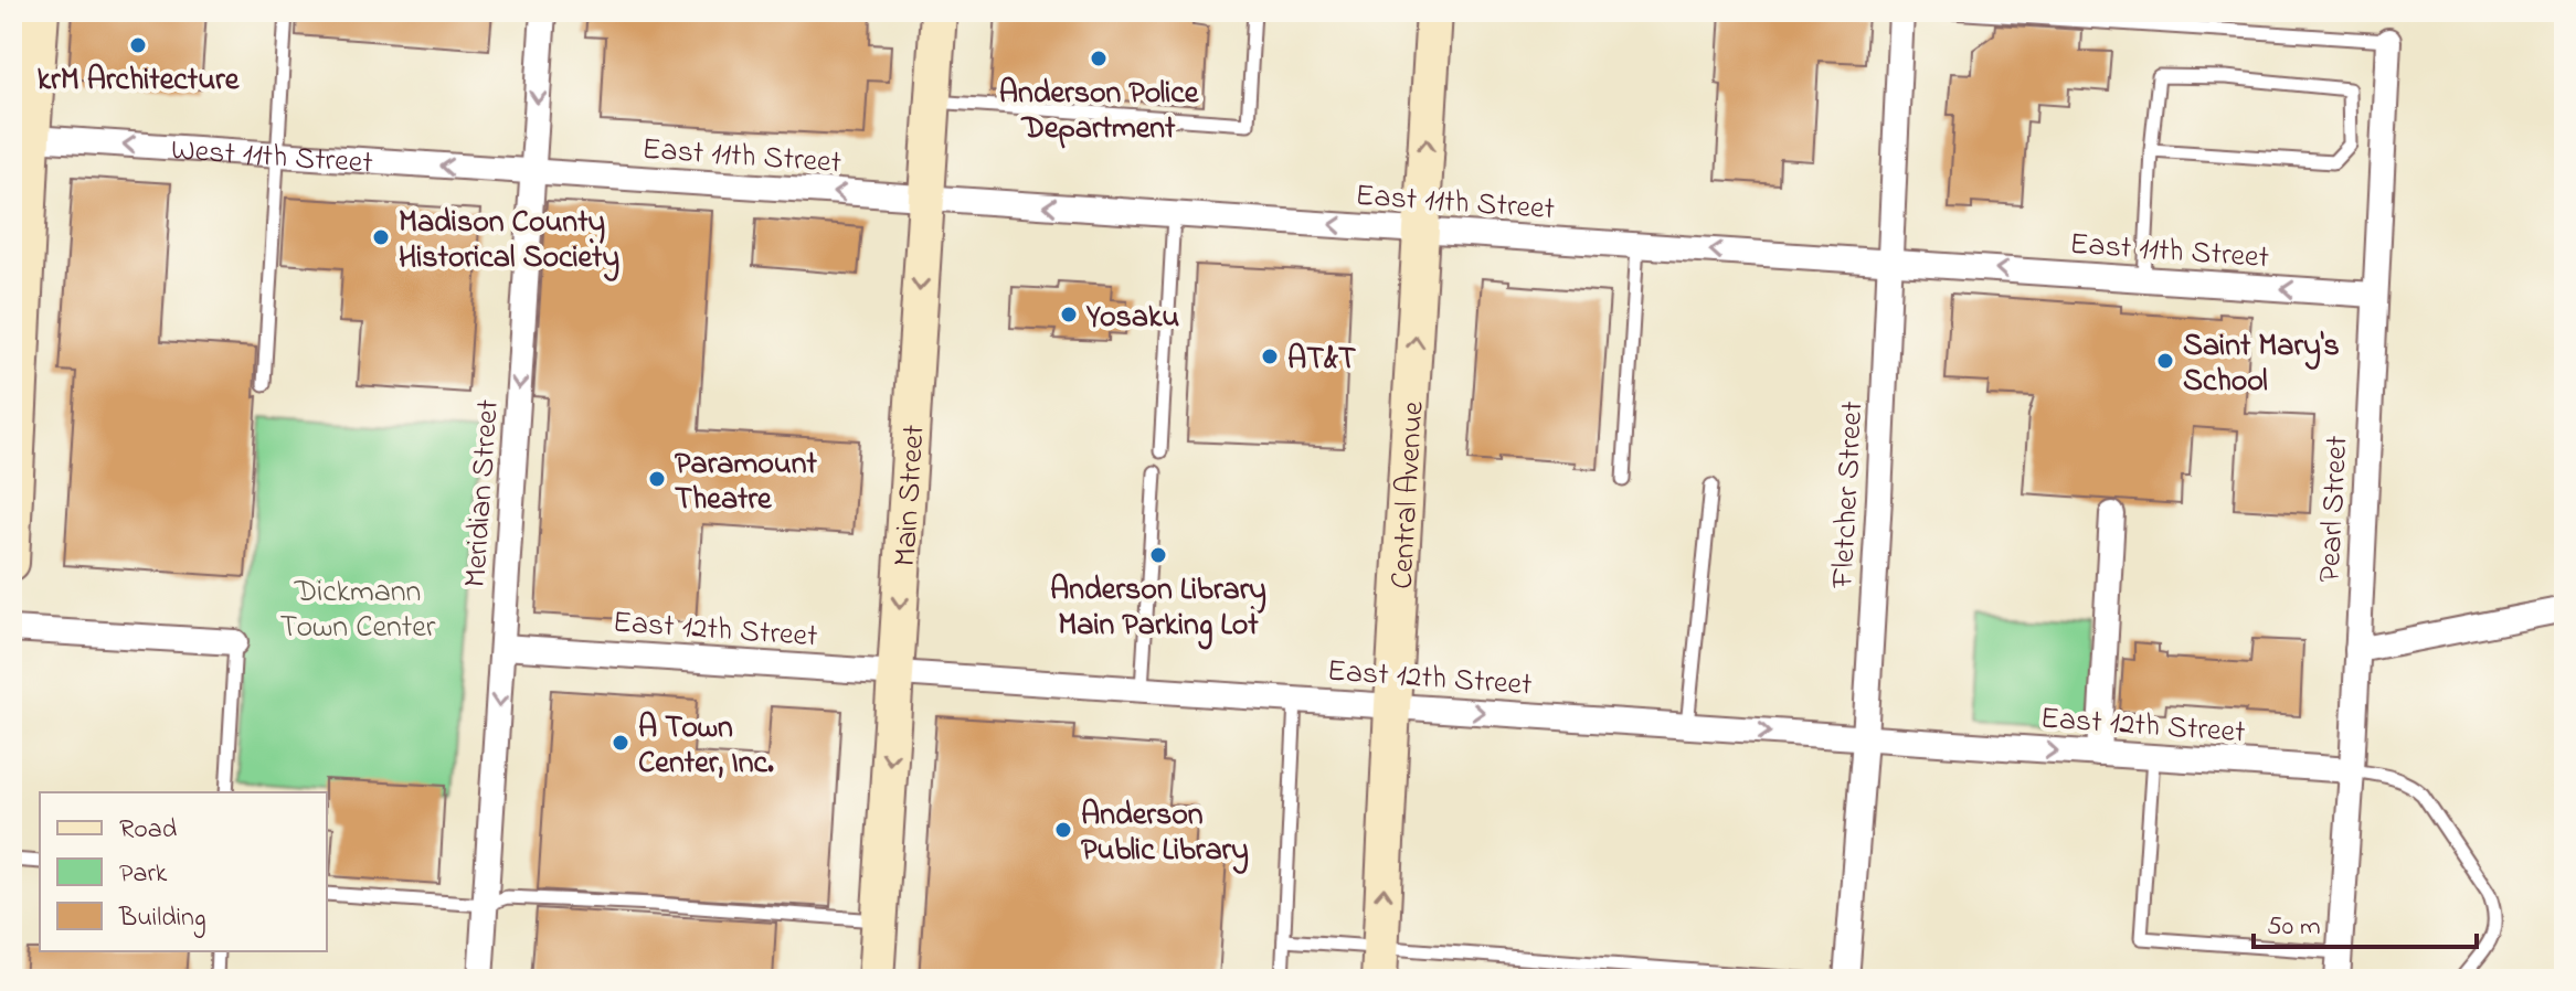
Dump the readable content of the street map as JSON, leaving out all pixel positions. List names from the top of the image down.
{
  "streets": {
    "street": [
      "East 11th Street",
      "West 11th Street",
      "Meridian Street",
      "Fletcher Street",
      "Main Street",
      "Central Avenue",
      "Pearl Street",
      "East 12th Street"
    ]
  },
  "crossings": [
    ["East 11th Street", "West 11th Street"],
    ["East 11th Street", "Meridian Street"],
    ["East 11th Street", "Fletcher Street"],
    ["East 11th Street", "Main Street"],
    ["East 11th Street", "Central Avenue"],
    ["East 11th Street", "Pearl Street"],
    ["West 11th Street", "Meridian Street"],
    ["Meridian Street", "East 12th Street"],
    ["Fletcher Street", "East 12th Street"],
    ["Main Street", "East 12th Street"],
    ["Central Avenue", "East 12th Street"],
    ["Pearl Street", "East 12th Street"]
  ],
  "one_way": [
    "East 11th Street",
    "West 11th Street",
    "Meridian Street",
    "Main Street",
    "Central Avenue",
    "East 12th Street"
  ],
  "parks": ["Dickmann Town Center"],
  "places": [
    "krM Architecture",
    "Anderson Police Department",
    "Madison County Historical Society",
    "Yosaku",
    "AT&T",
    "Saint Mary's School",
    "Paramount Theatre",
    "Anderson Library Main Parking Lot",
    "A Town Center, Inc.",
    "Anderson Public Library"
  ],
  "legend": ["Road", "Park", "Building"],
  "scale_bar": "50 m"
}
